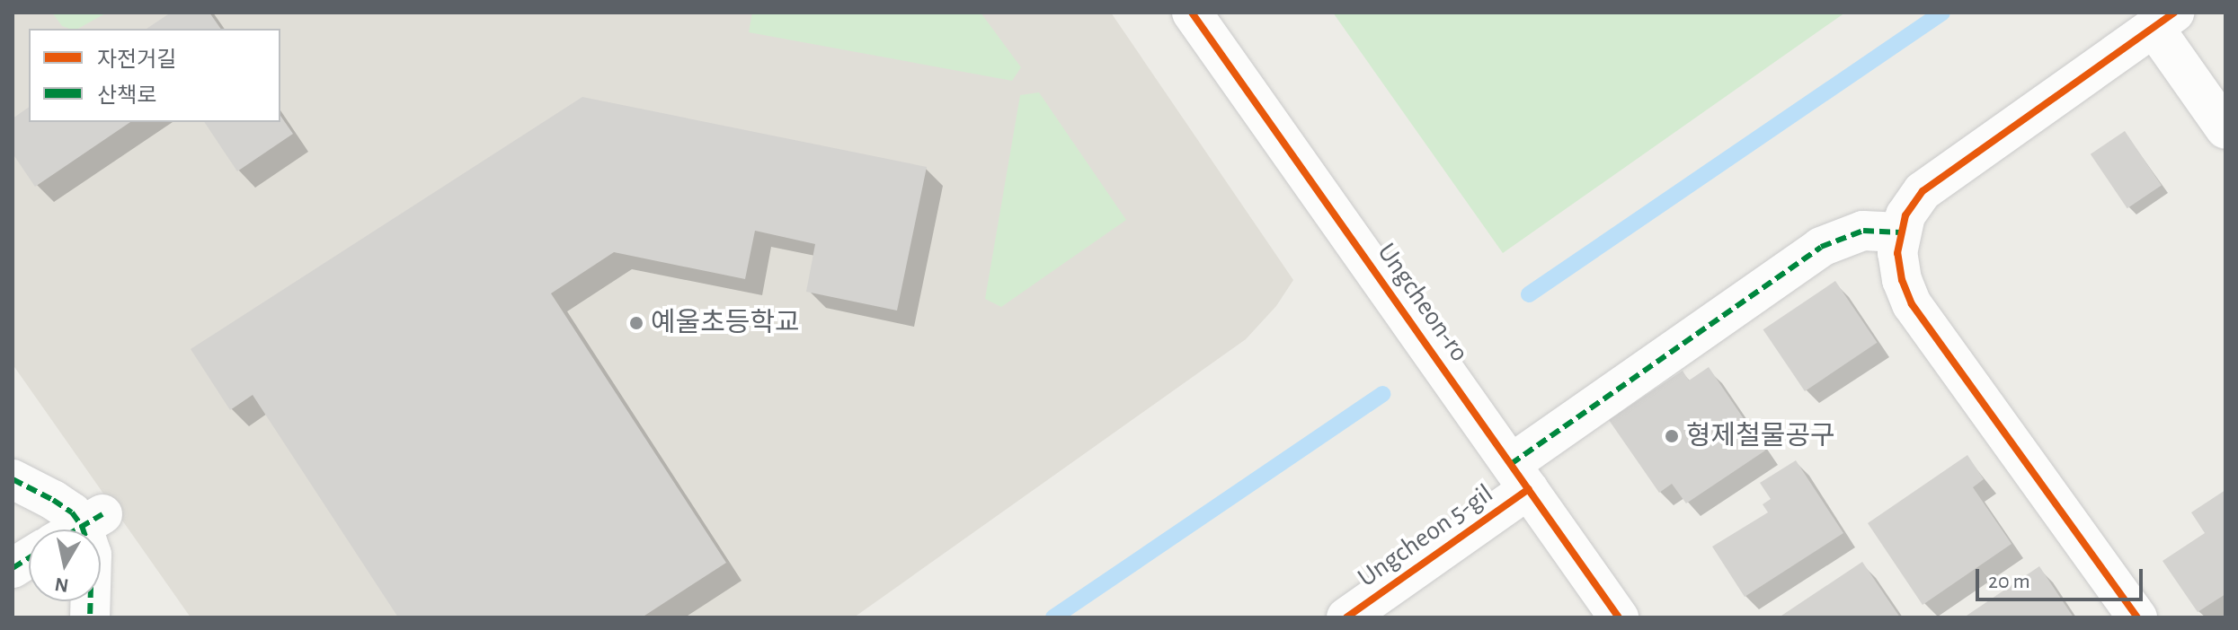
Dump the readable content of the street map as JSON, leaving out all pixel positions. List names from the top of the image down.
{
  "streets": {
    "street": ["Ungcheon-ro", "Ungcheon 5-gil"]
  },
  "crossings": [
    ["Ungcheon-ro", "Ungcheon 5-gil"]
  ],
  "places": ["예울초등학교", "형제철물공구"],
  "legend": ["자전거길", "산책로"],
  "scale_bar": "20 m",
  "north": "bottom"
}
